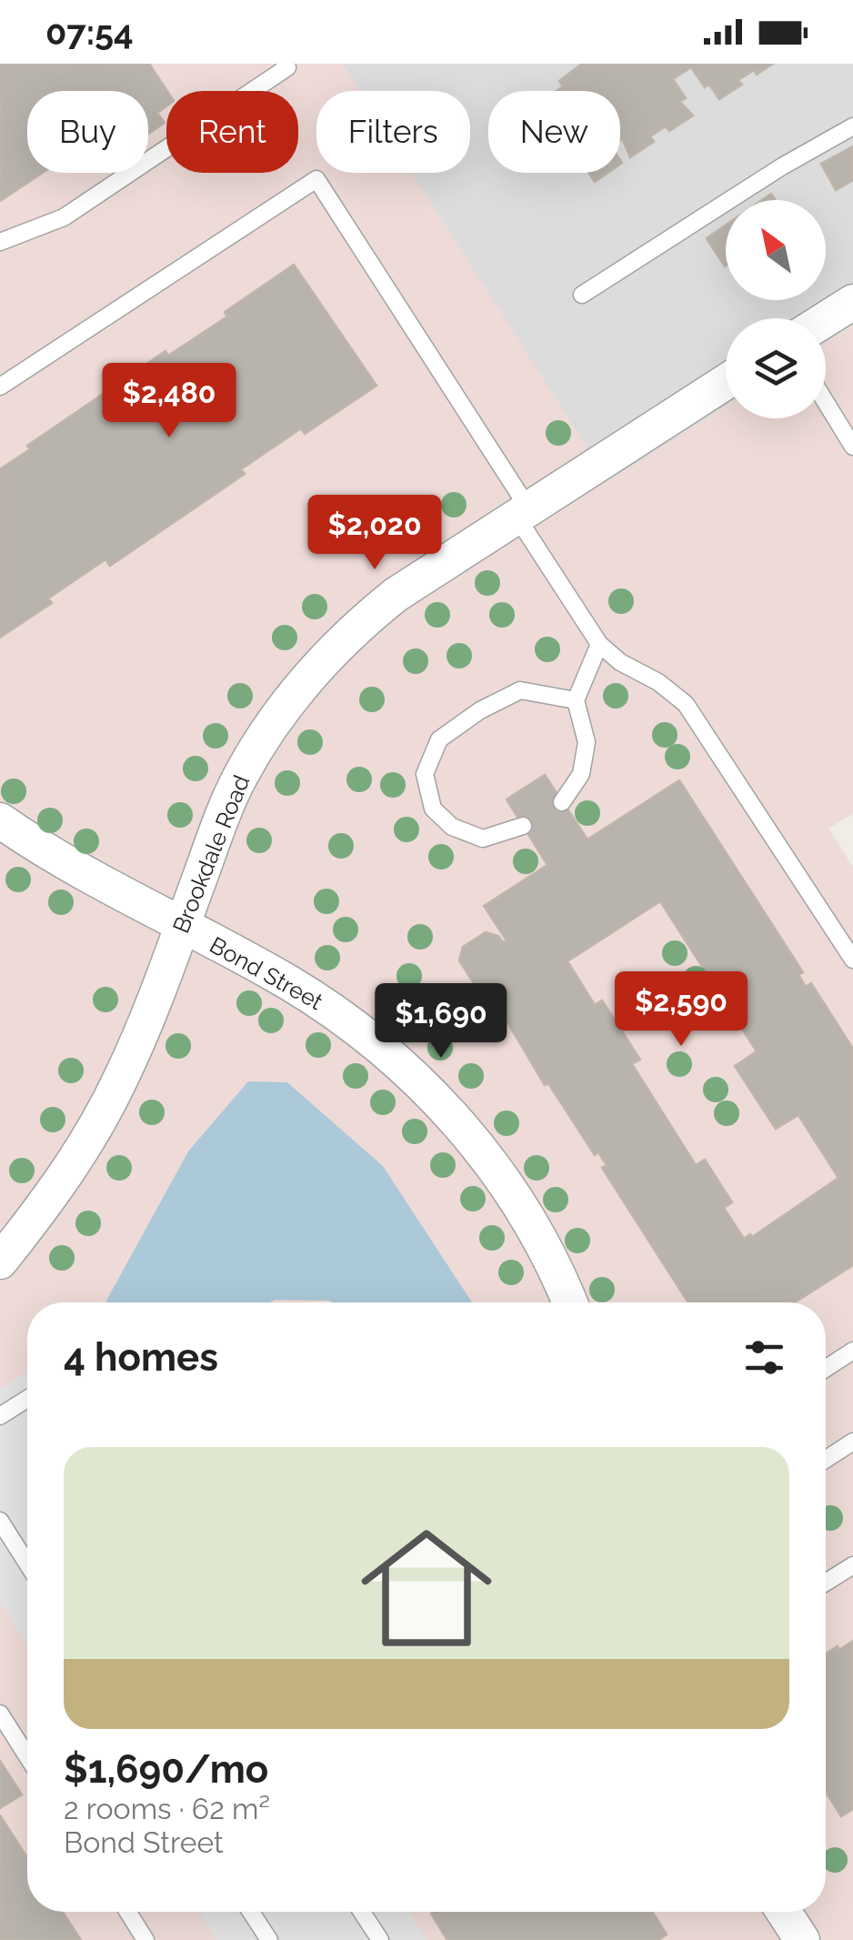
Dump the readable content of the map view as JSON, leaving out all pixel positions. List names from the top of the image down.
{
  "streets": {
    "street": ["Brookdale Road", "Bond Street"]
  },
  "crossings": [
    ["Brookdale Road", "Bond Street"]
  ],
  "north": "top left",
  "page": {
    "status": "07:54",
    "chip": [
      "Buy",
      "Rent",
      "Filters",
      "New"
    ],
    "price": [
      "$2,480",
      "$2,020",
      "$2,590",
      "$1,690"
    ],
    "heading": "4 homes",
    "list": [
      {
        "name": "$1,690/mo",
        "note": "2 rooms · 62 m² · Bond Street"
      }
    ]
  }
}
